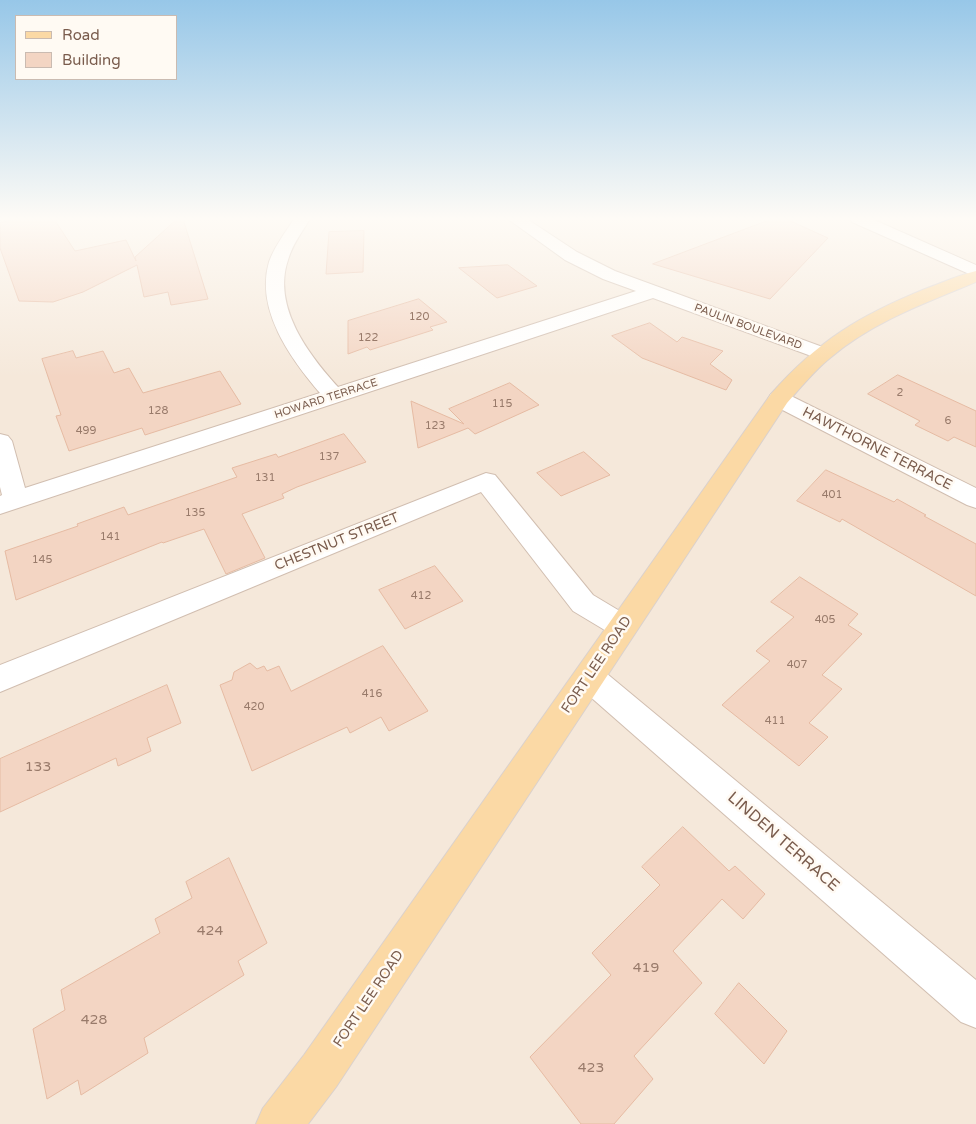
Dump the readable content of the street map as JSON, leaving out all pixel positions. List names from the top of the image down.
{
  "streets": {
    "main road": ["FORT LEE ROAD"],
    "street": [
      "PAULIN BOULEVARD",
      "HOWARD TERRACE",
      "HAWTHORNE TERRACE",
      "CHESTNUT STREET",
      "LINDEN TERRACE"
    ]
  },
  "crossings": [
    ["PAULIN BOULEVARD", "HOWARD TERRACE"],
    ["PAULIN BOULEVARD", "FORT LEE ROAD"],
    ["HAWTHORNE TERRACE", "FORT LEE ROAD"],
    ["CHESTNUT STREET", "FORT LEE ROAD"],
    ["FORT LEE ROAD", "LINDEN TERRACE"]
  ],
  "house_numbers": [
    "120",
    "122",
    "2",
    "115",
    "128",
    "6",
    "123",
    "499",
    "137",
    "131",
    "401",
    "135",
    "141",
    "145",
    "412",
    "405",
    "407",
    "416",
    "420",
    "411",
    "133",
    "424",
    "419",
    "428",
    "423"
  ],
  "legend": ["Road", "Building"]
}
